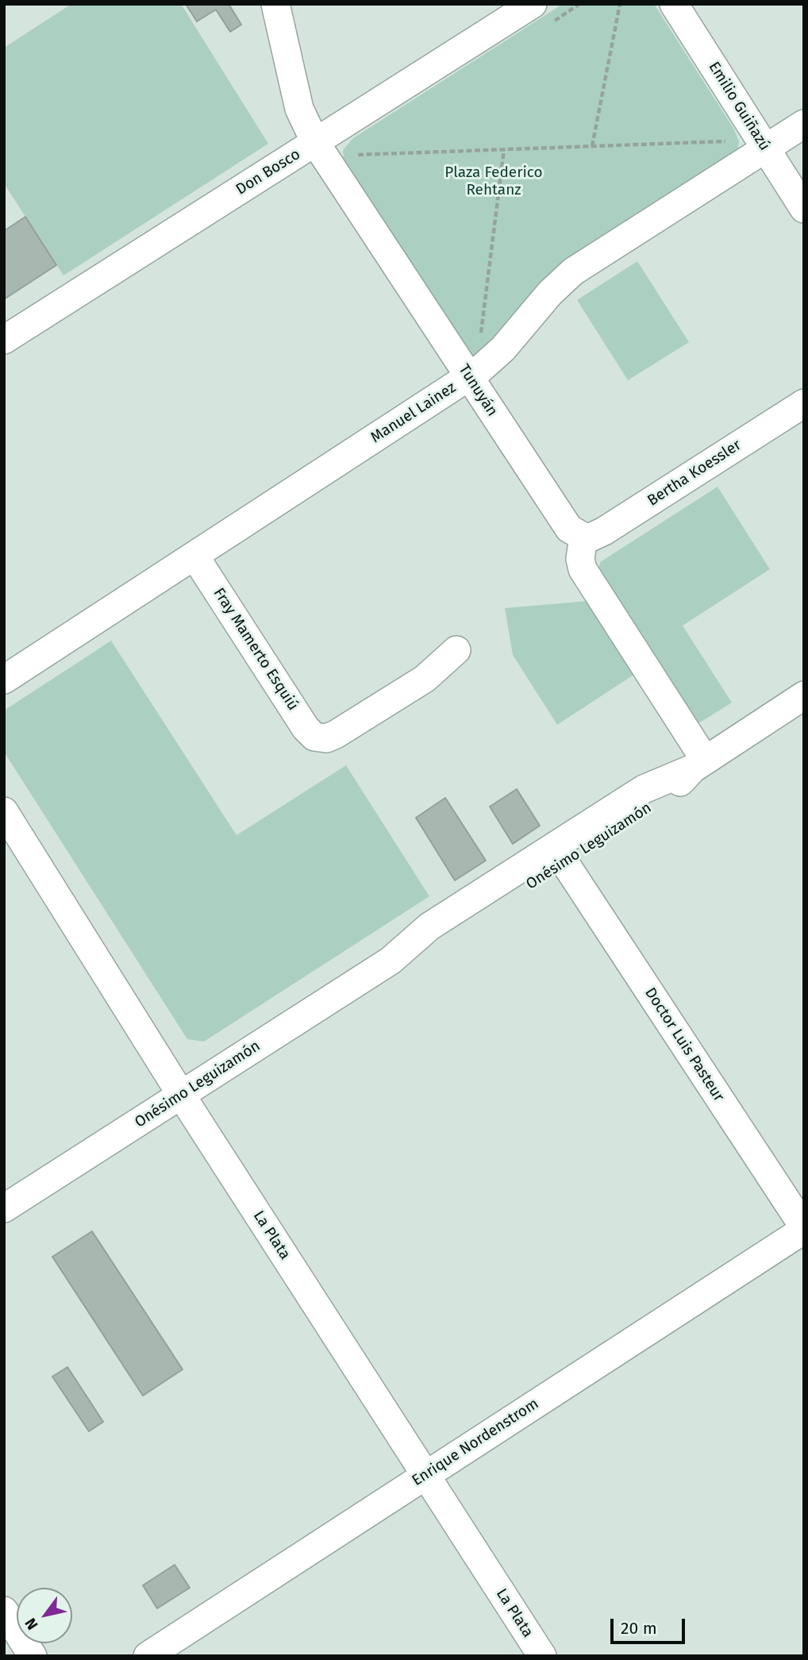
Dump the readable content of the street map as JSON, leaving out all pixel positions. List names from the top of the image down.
{
  "streets": {
    "street": [
      "Emilio Guiñazú",
      "Don Bosco",
      "Tunuyán",
      "Manuel Lainez",
      "Bertha Koessler",
      "Fray Mamerto Esquiú",
      "Onésimo Leguizamón",
      "Doctor Luis Pasteur",
      "La Plata",
      "Enrique Nordenstrom"
    ]
  },
  "crossings": [
    ["Emilio Guiñazú", "Manuel Lainez"],
    ["Don Bosco", "Tunuyán"],
    ["Tunuyán", "Manuel Lainez"],
    ["Tunuyán", "Bertha Koessler"],
    ["Manuel Lainez", "Fray Mamerto Esquiú"],
    ["Onésimo Leguizamón", "Doctor Luis Pasteur"],
    ["Onésimo Leguizamón", "La Plata"],
    ["Doctor Luis Pasteur", "Enrique Nordenstrom"],
    ["La Plata", "Enrique Nordenstrom"]
  ],
  "parks": ["Plaza Federico Rehtanz"],
  "scale_bar": "20 m",
  "north": "bottom left"
}
